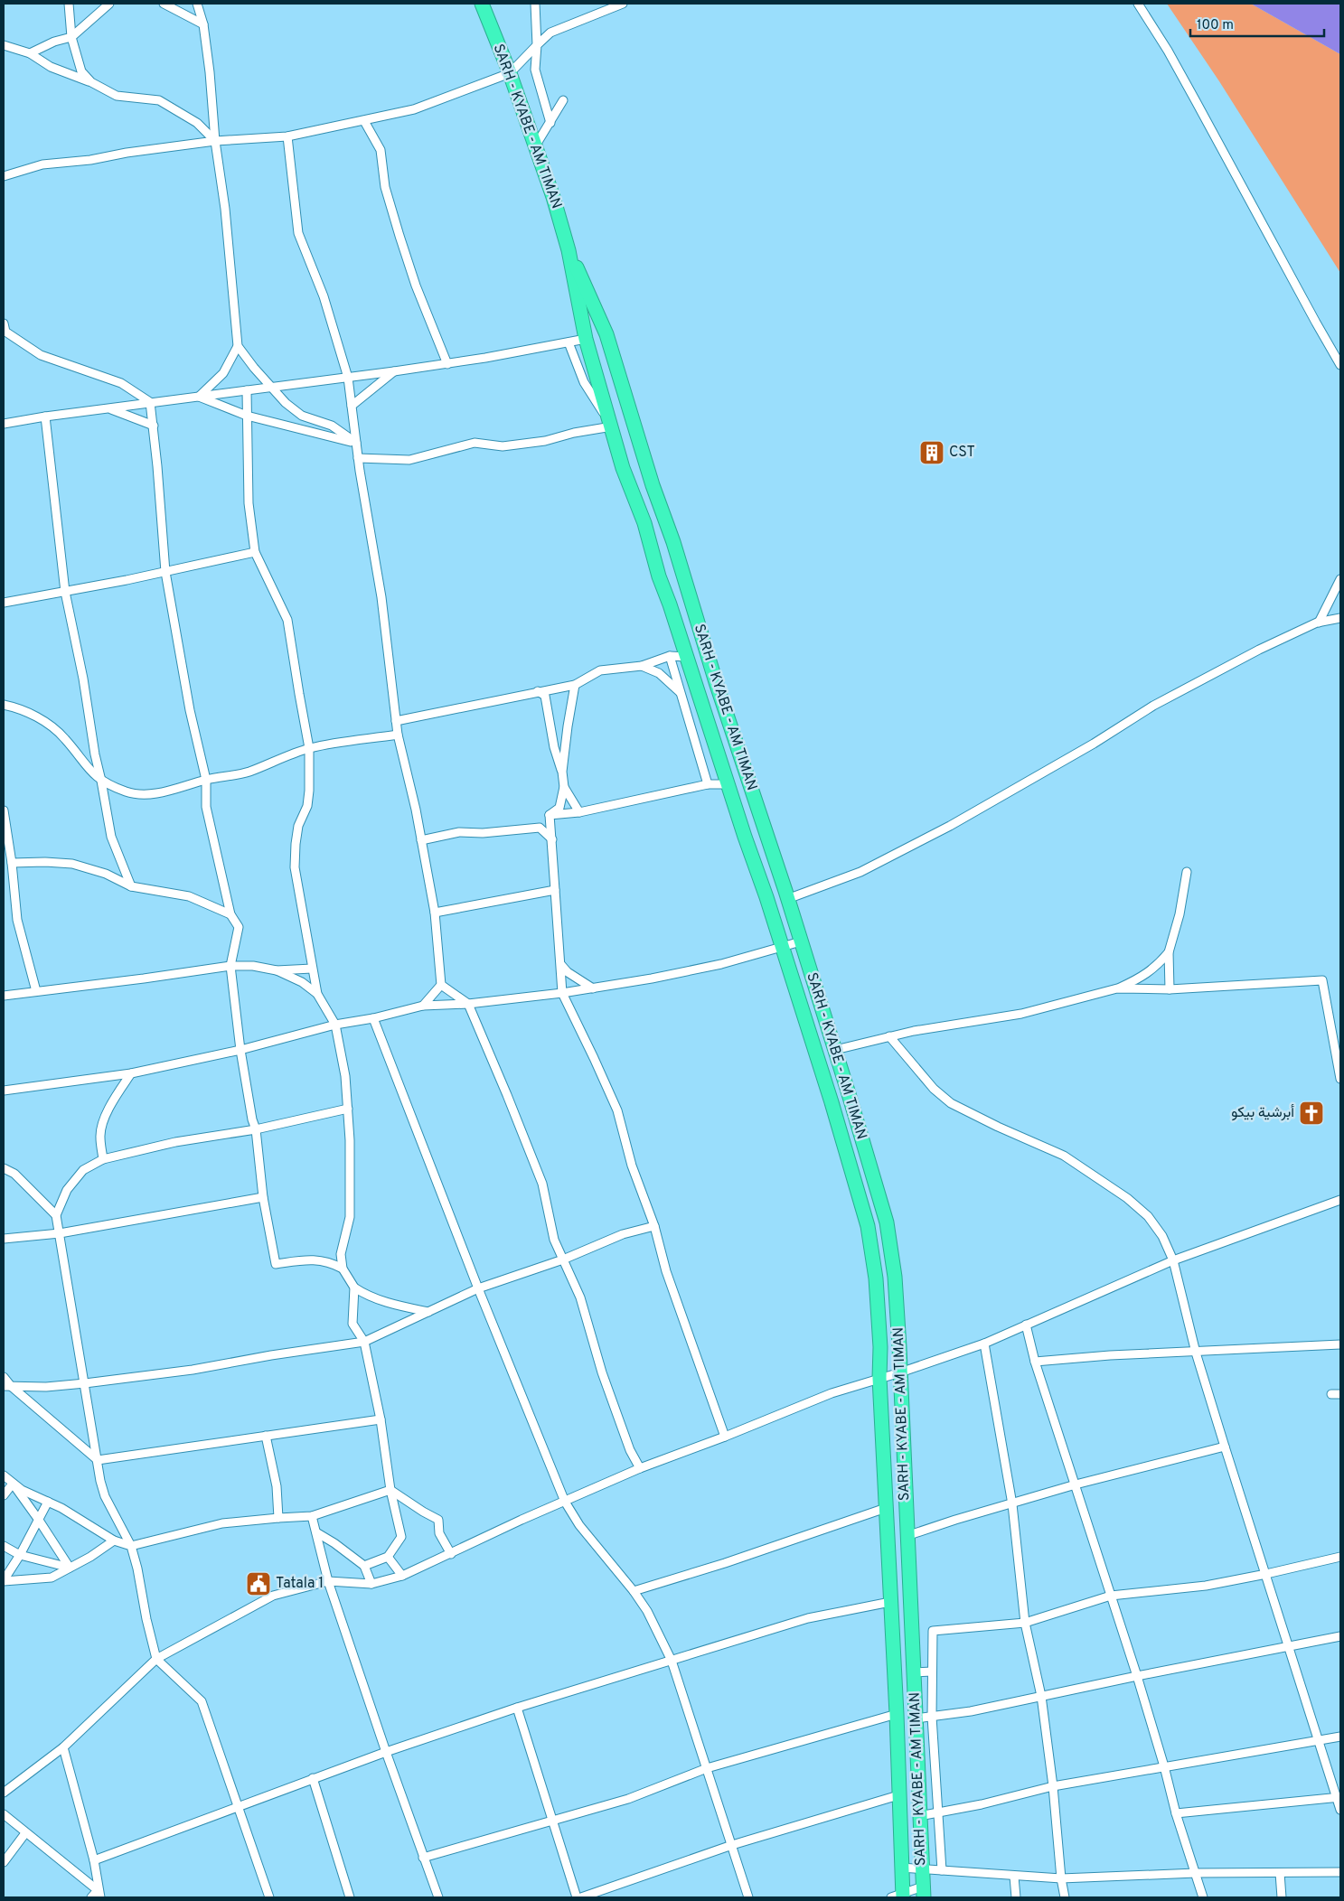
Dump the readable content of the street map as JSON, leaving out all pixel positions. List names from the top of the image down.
{
  "streets": {
    "highway": ["SARH - KYABE - AM TIMAN"]
  },
  "places": {
    "building": ["CST"],
    "church": ["أبرشية بيكو"],
    "public building": ["Tatala 1"]
  },
  "scale_bar": "100 m"
}
